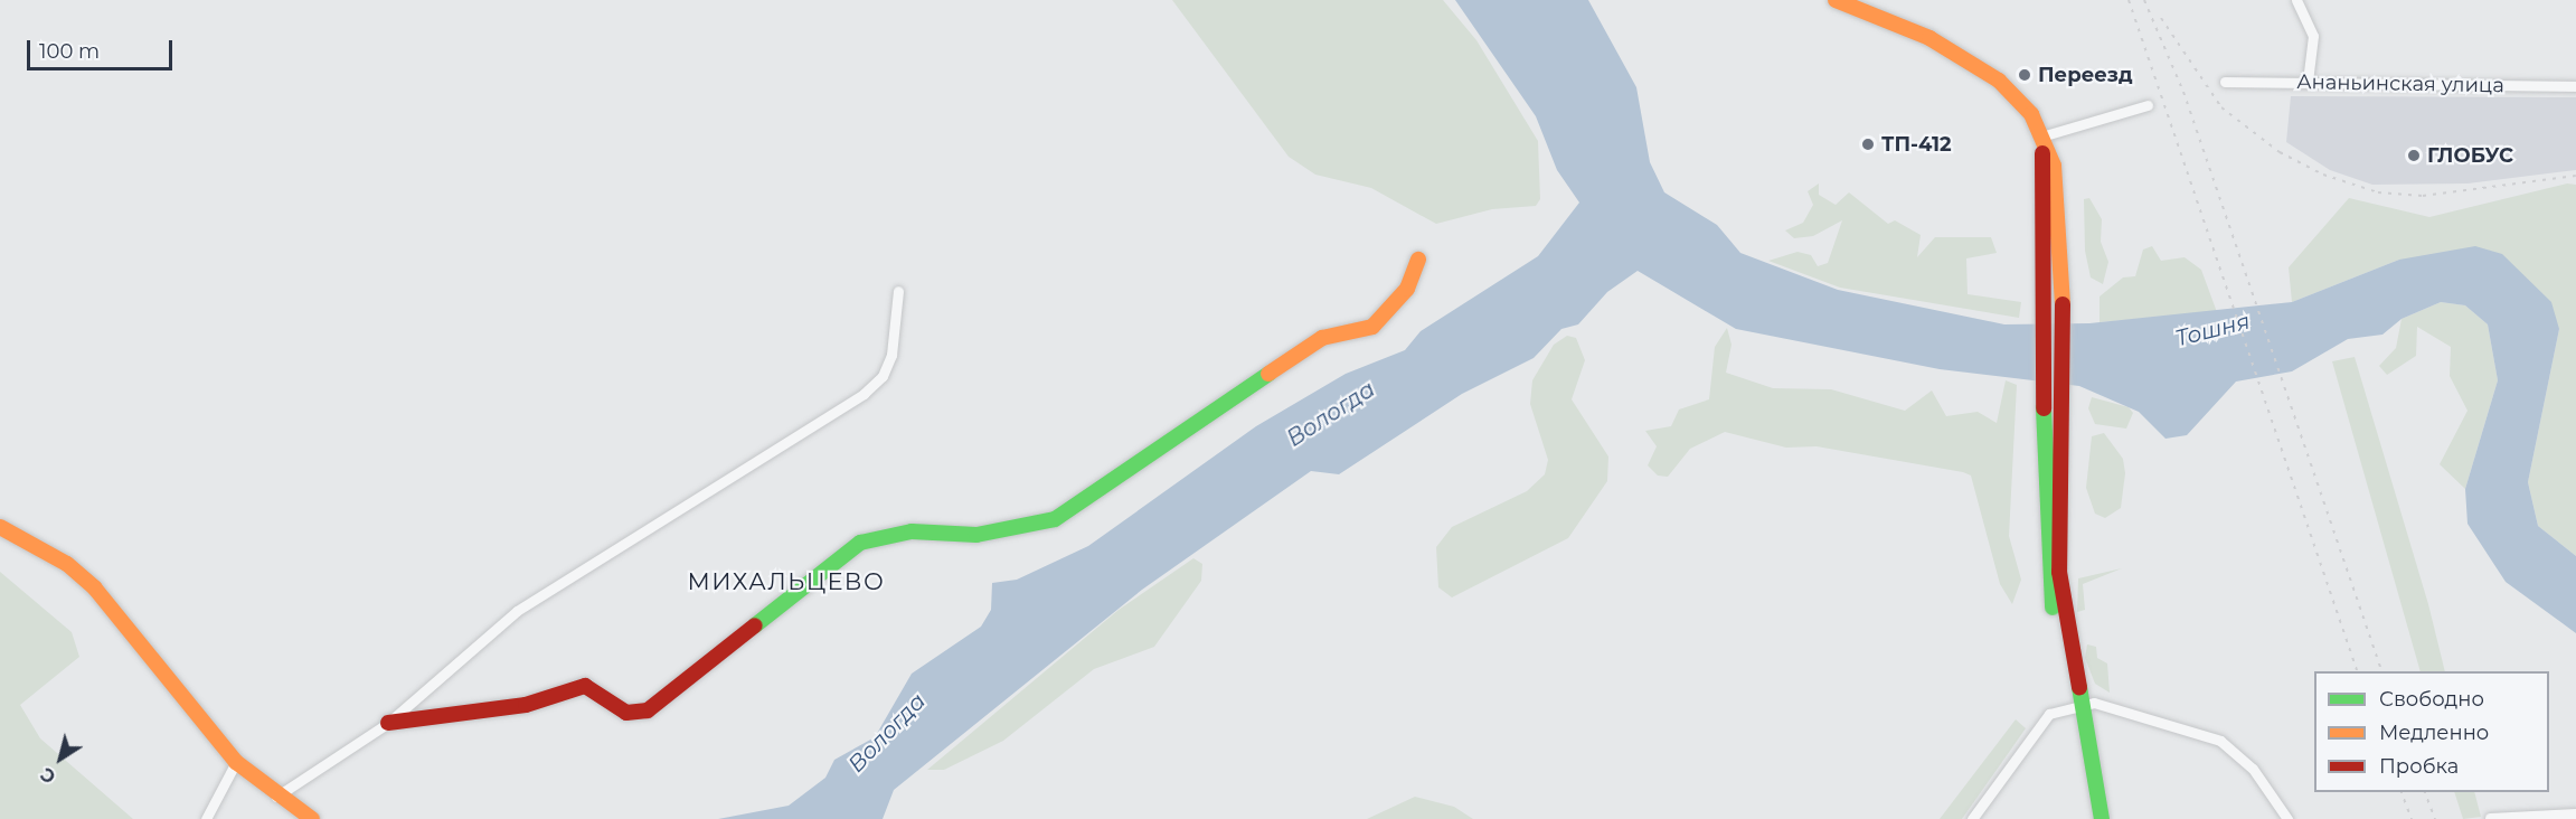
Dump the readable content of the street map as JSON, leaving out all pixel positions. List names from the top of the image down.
{
  "streets": {
    "street": ["Ананьинская улица"]
  },
  "districts": ["МИХАЛЬЦЕВО"],
  "water": ["Тошня", "Вологда"],
  "places": ["Переезд", "ТП-412", "ГЛОБУС"],
  "legend": ["Свободно", "Медленно", "Пробка"],
  "scale_bar": "100 m",
  "north": "bottom left"
}
